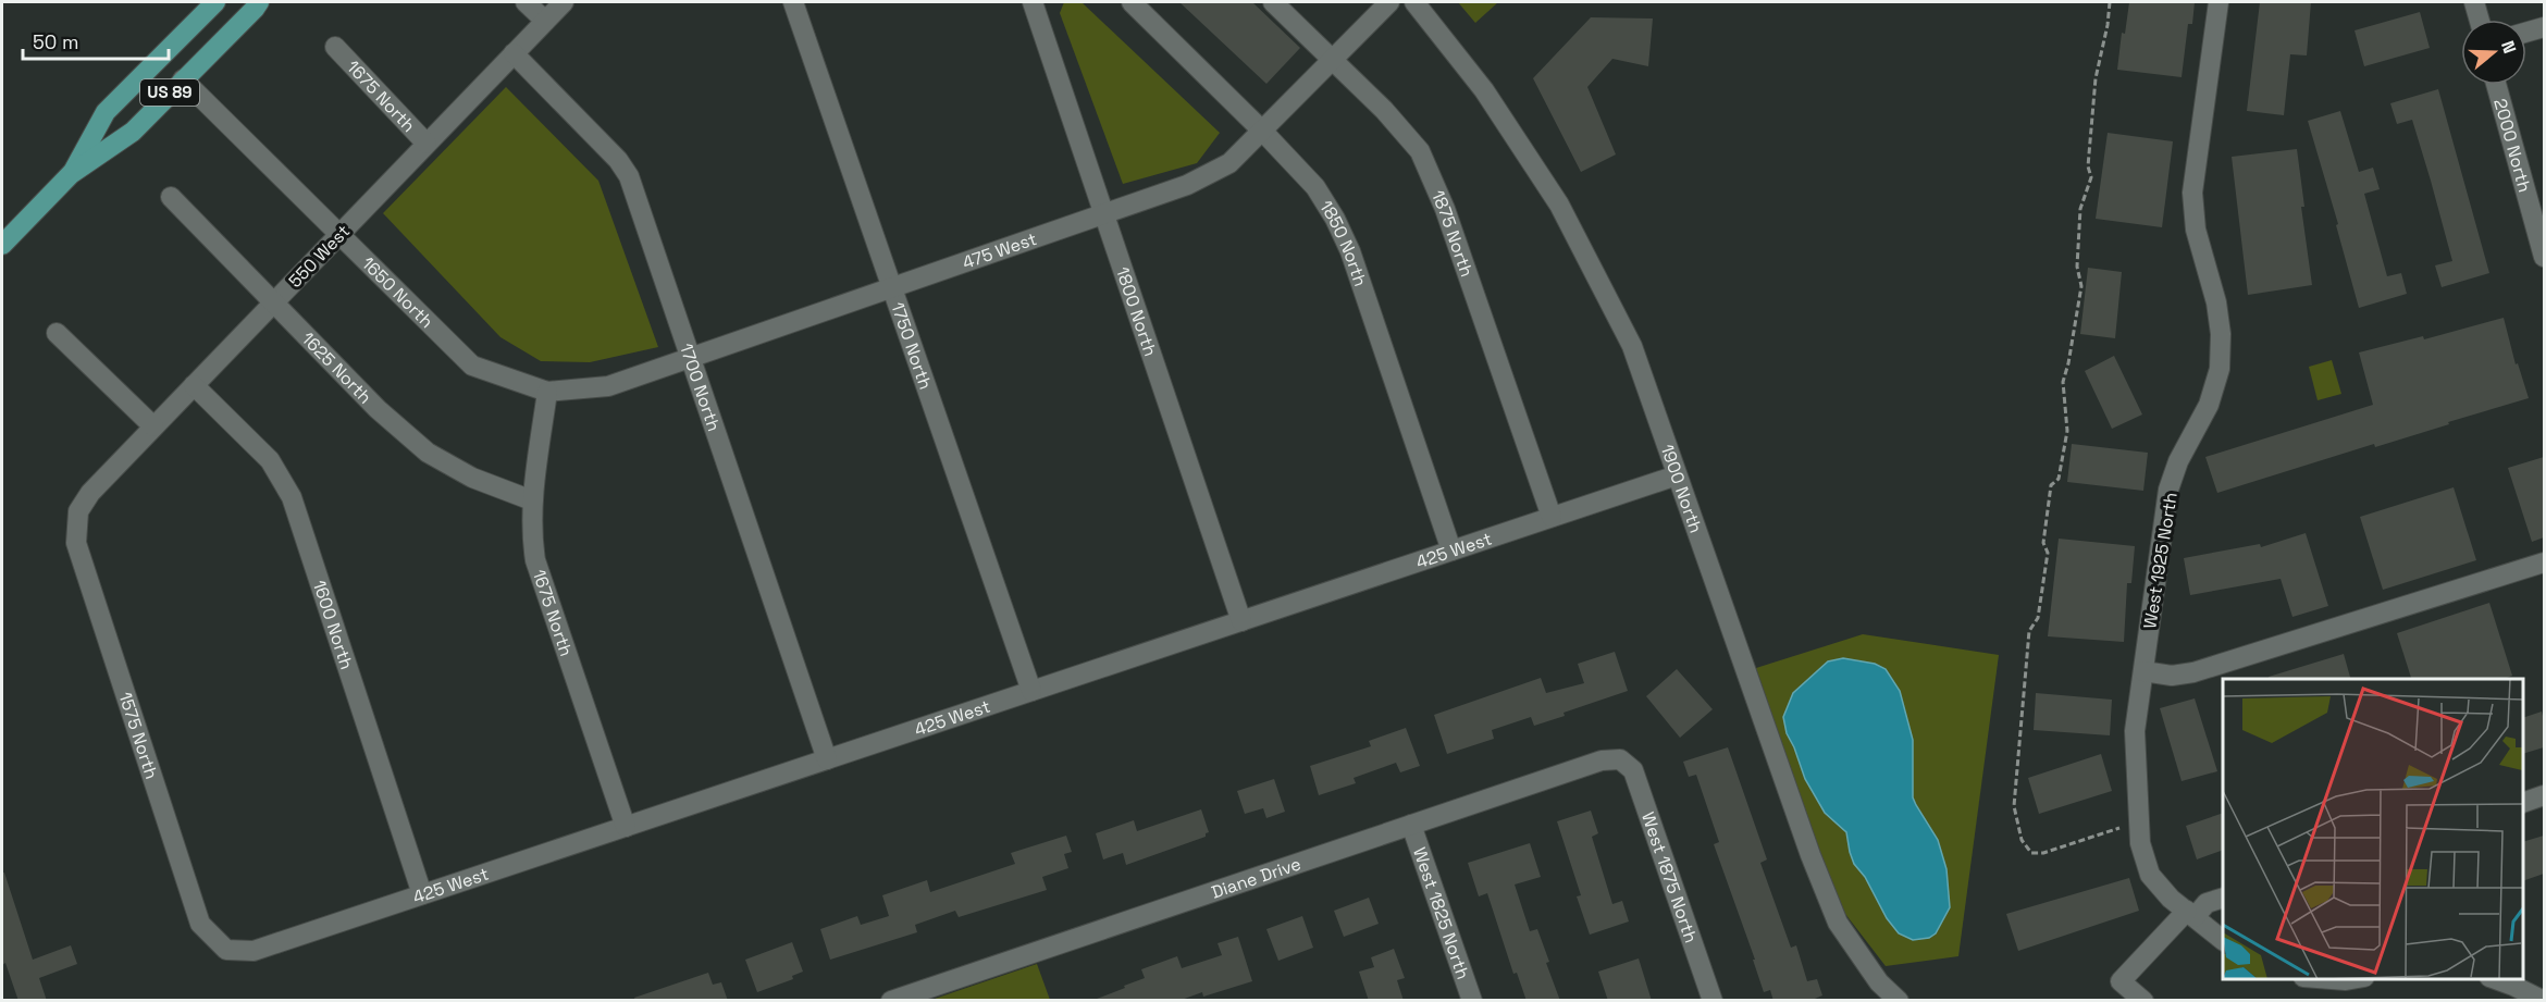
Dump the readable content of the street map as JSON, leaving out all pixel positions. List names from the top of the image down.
{
  "streets": {
    "main road": ["US 89"],
    "street": [
      "1675 North",
      "2000 North",
      "1875 North",
      "1850 North",
      "475 West",
      "550 West",
      "1650 North",
      "1800 North",
      "1750 North",
      "1625 North",
      "1700 North",
      "1900 North",
      "425 West",
      "West 1925 North",
      "1600 North",
      "1575 North",
      "Diane Drive",
      "West 1875 North",
      "West 1825 North"
    ]
  },
  "crossings": [
    ["US 89", "1650 North"],
    ["1675 North", "475 West"],
    ["1675 North", "550 West"],
    ["1675 North", "1650 North"],
    ["1675 North", "1625 North"],
    ["1675 North", "425 West"],
    ["1875 North", "475 West"],
    ["1875 North", "425 West"],
    ["1850 North", "475 West"],
    ["1850 North", "425 West"],
    ["475 West", "1650 North"],
    ["475 West", "1800 North"],
    ["475 West", "1750 North"],
    ["475 West", "1700 North"],
    ["550 West", "1650 North"],
    ["550 West", "1625 North"],
    ["550 West", "1700 North"],
    ["550 West", "1600 North"],
    ["550 West", "1575 North"],
    ["1800 North", "425 West"],
    ["1750 North", "425 West"],
    ["1700 North", "425 West"],
    ["1900 North", "425 West"],
    ["425 West", "1600 North"],
    ["425 West", "1575 North"],
    ["Diane Drive", "West 1875 North"],
    ["Diane Drive", "West 1825 North"]
  ],
  "scale_bar": "50 m",
  "north": "right"
}
